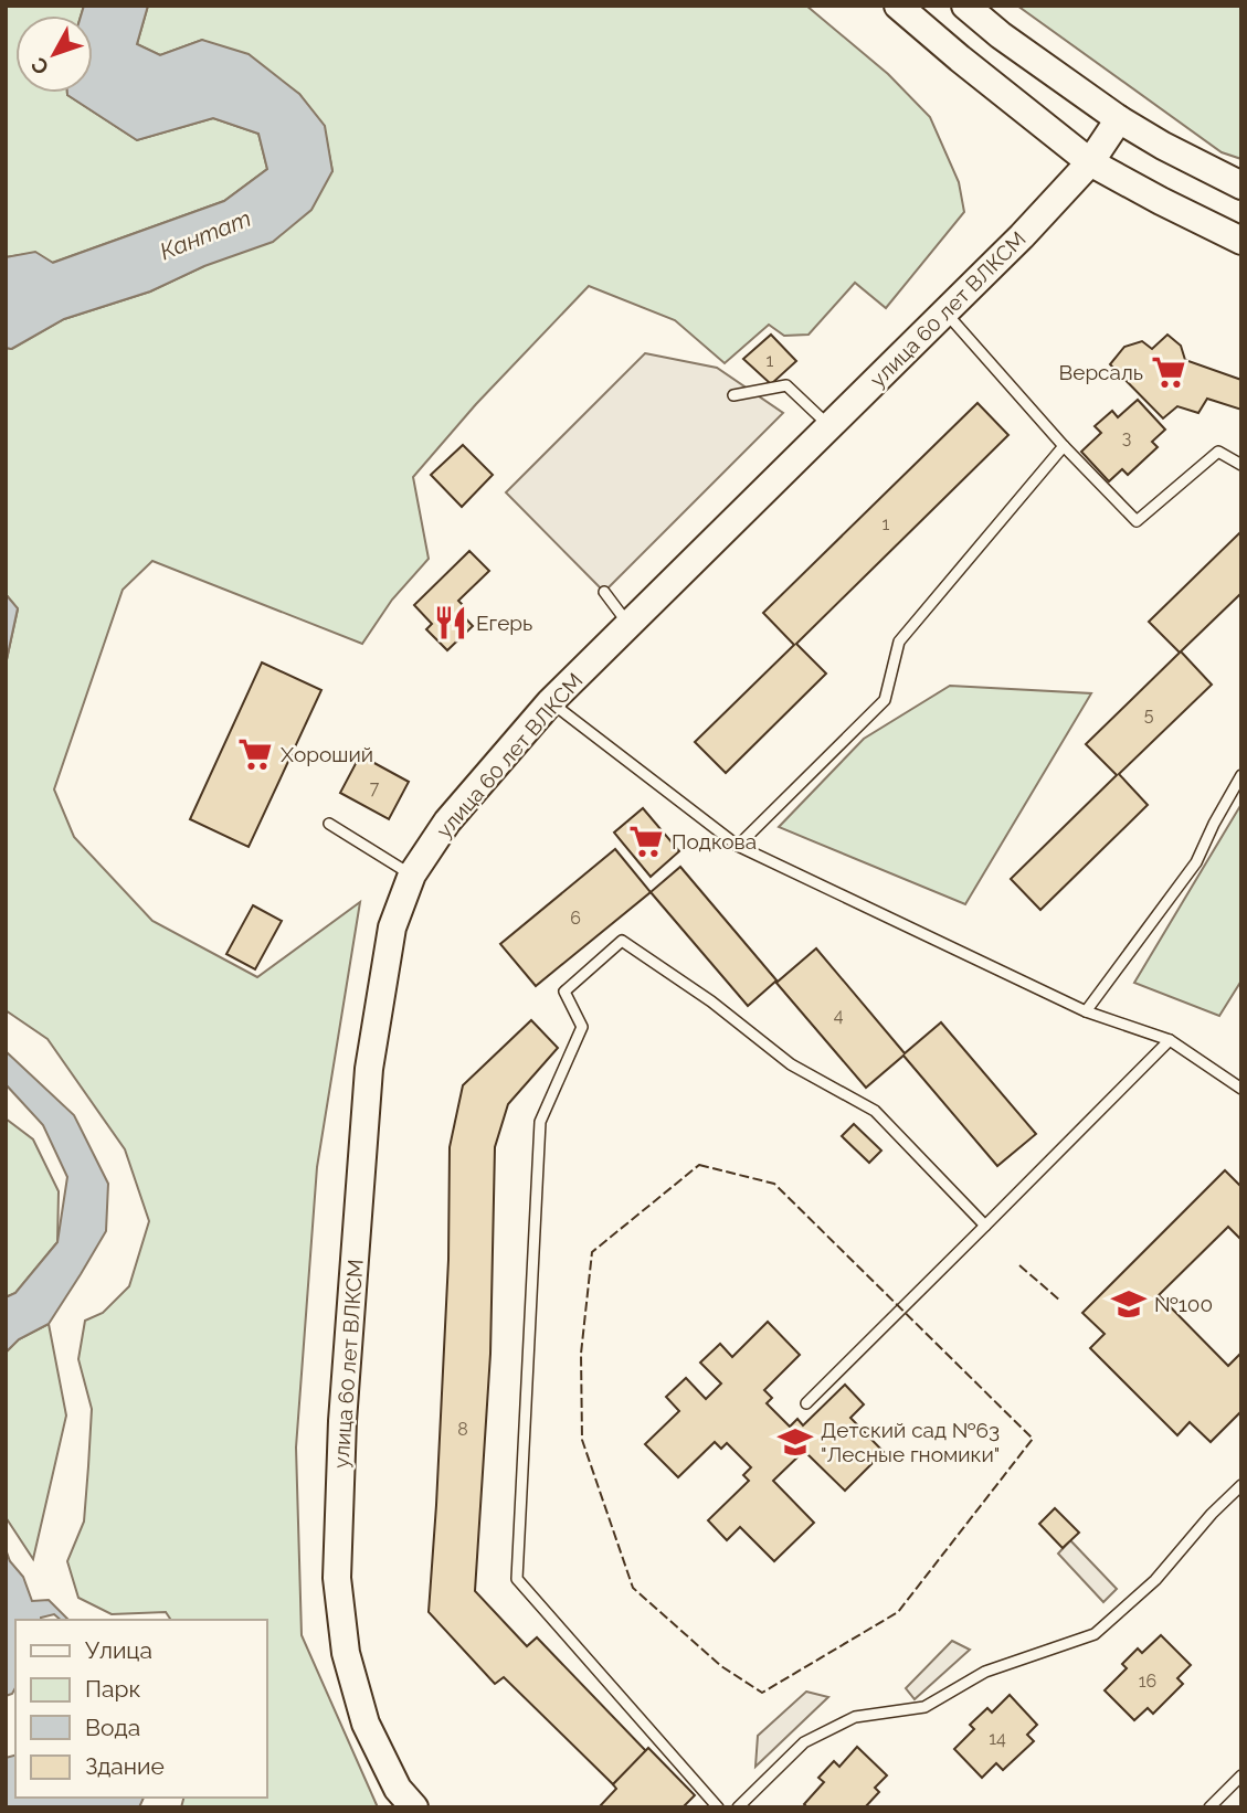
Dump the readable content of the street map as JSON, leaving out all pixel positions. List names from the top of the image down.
{
  "streets": {
    "street": ["улица 60 лет ВЛКСМ"]
  },
  "water": ["Кантат"],
  "places": {
    "supermarket": ["Версаль", "Хороший", "Подкова"],
    "restaurant": ["Егерь"],
    "school or university": ["№100", "Детский сад №63 \"Лесные гномики\""]
  },
  "house_numbers": [
    "1",
    "3",
    "1",
    "5",
    "7",
    "6",
    "4",
    "8",
    "16",
    "14"
  ],
  "legend": [
    "Улица",
    "Парк",
    "Вода",
    "Здание"
  ],
  "north": "bottom left"
}
